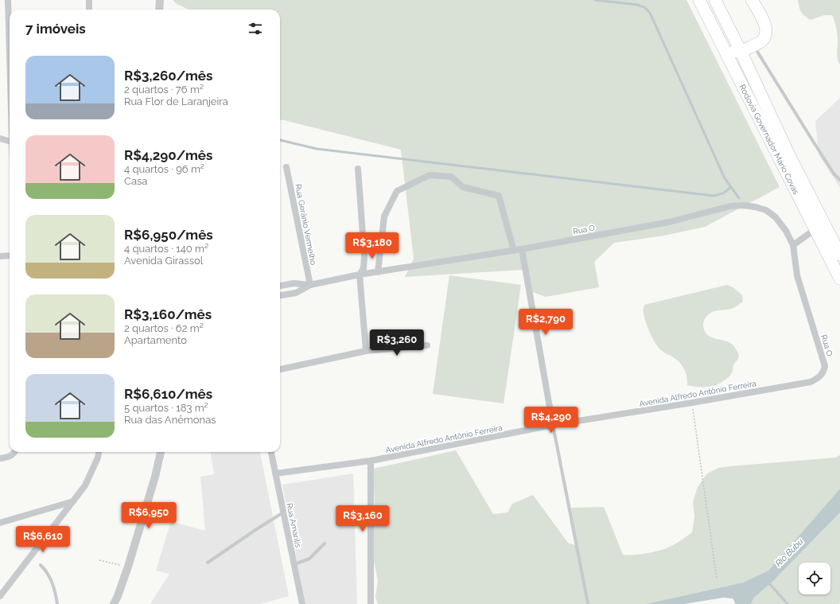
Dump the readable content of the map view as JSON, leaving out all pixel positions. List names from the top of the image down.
{
  "streets": {
    "highway": ["Rodovia Governador Mário Covas"],
    "street": [
      "Rua Gerânio Vermelho",
      "Rua O",
      "Avenida Alfredo Antônio Ferreira",
      "Rua Amarílis"
    ]
  },
  "crossings": [
    ["Rua Gerânio Vermelho", "Rua O"],
    ["Rua O", "Avenida Alfredo Antônio Ferreira"],
    ["Avenida Alfredo Antônio Ferreira", "Rua Amarílis"]
  ],
  "water": ["Rio Bubu"],
  "page": {
    "heading": "7 imóveis",
    "list": [
      {
        "name": "R$3,260/mês",
        "note": "2 quartos · 76 m² · Rua Flor de Laranjeira"
      },
      {
        "name": "R$4,290/mês",
        "note": "4 quartos · 96 m² · Casa"
      },
      {
        "name": "R$6,950/mês",
        "note": "4 quartos · 140 m² · Avenida Girassol"
      },
      {
        "name": "R$3,160/mês",
        "note": "2 quartos · 62 m² · Apartamento"
      },
      {
        "name": "R$6,610/mês",
        "note": "5 quartos · 183 m² · Rua das Anêmonas"
      }
    ],
    "price": [
      "R$3,180",
      "R$2,790",
      "R$3,260",
      "R$4,290",
      "R$6,950",
      "R$3,160",
      "R$6,610"
    ]
  }
}
